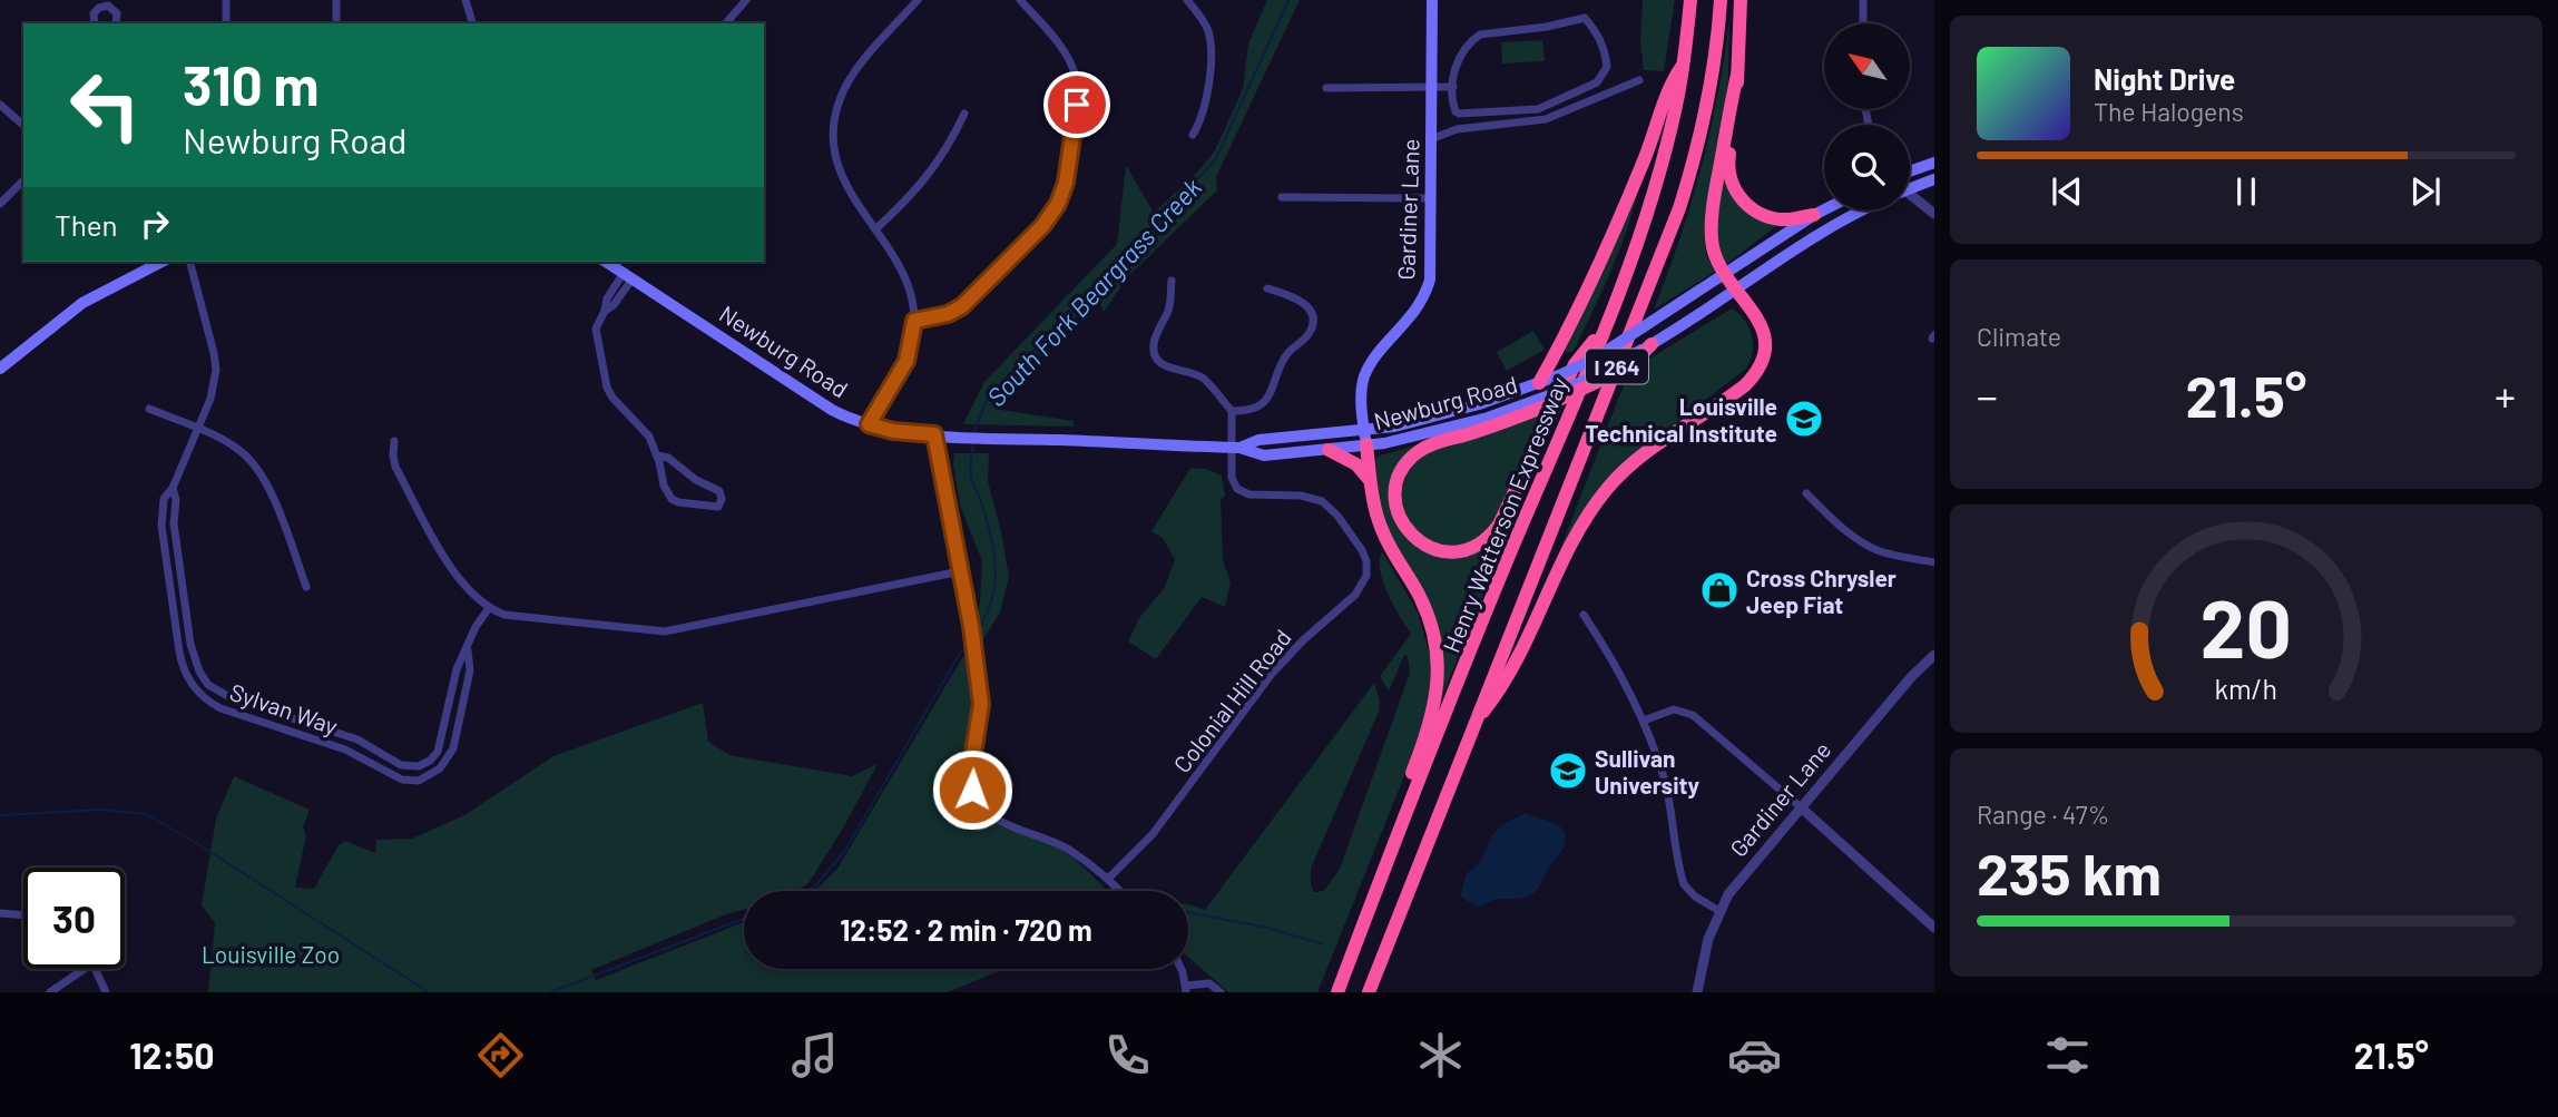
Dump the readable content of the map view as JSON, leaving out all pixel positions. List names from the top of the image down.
{
  "streets": {
    "highway": ["I 264", "Henry Watterson Expressway"],
    "main road": ["Gardiner Lane", "Newburg Road"],
    "street": ["Colonial Hill Road", "Sylvan Way"]
  },
  "crossings": [
    ["Gardiner Lane", "Newburg Road"],
    ["Newburg Road", "Colonial Hill Road"]
  ],
  "water": ["South Fork Beargrass Creek"],
  "parks": ["Louisville Zoo"],
  "places": {
    "school or university": ["Louisville Technical Institute", "Sullivan University"],
    "shop": ["Cross Chrysler Jeep Fiat"]
  },
  "north": "top left",
  "page": {
    "turn": ["310 m", "Newburg Road"],
    "song": ["Night Drive", "The Halogens"],
    "then": "Then",
    "tile": [
      "Climate",
      ["Range · 47%", "235 km"]
    ],
    "heat": ["−", "21.5°", "+"],
    "limit": "30",
    "trip": "12:52 · 2 min · 720 m",
    "tabs": ["12:50", "21.5°"],
    "gauge": ["20", "km/h"]
  }
}
